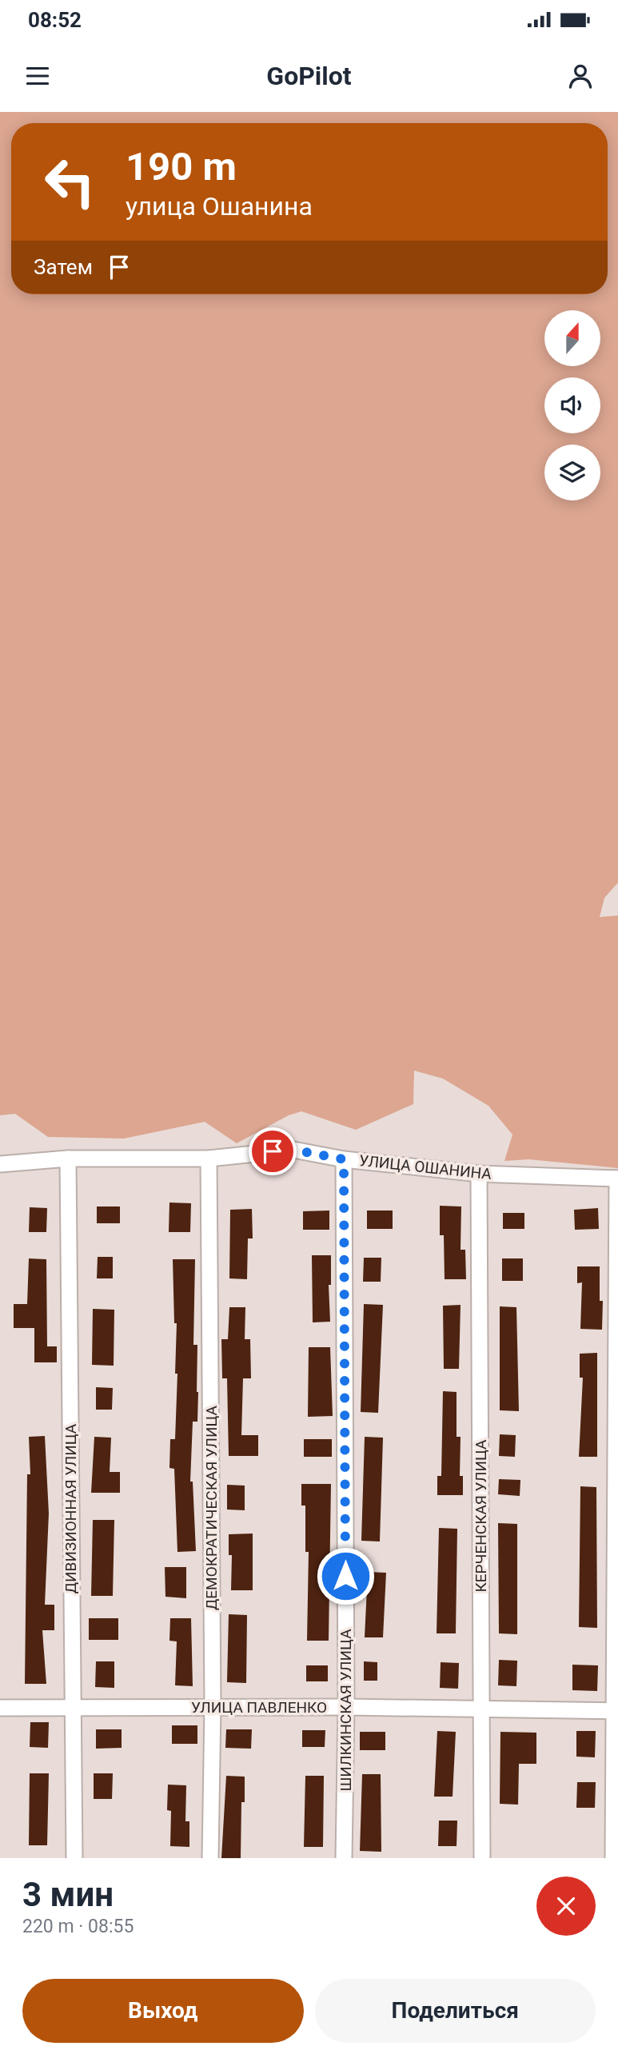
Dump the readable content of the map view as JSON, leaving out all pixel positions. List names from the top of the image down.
{
  "streets": {
    "street": [
      "УЛИЦА ОШАНИНА",
      "ДЕМОКРАТИЧЕСКАЯ УЛИЦА",
      "ДИВИЗИОННАЯ УЛИЦА",
      "КЕРЧЕНСКАЯ УЛИЦА",
      "УЛИЦА ПАВЛЕНКО",
      "ШИЛКИНСКАЯ УЛИЦА"
    ]
  },
  "crossings": [
    ["УЛИЦА ОШАНИНА", "ДЕМОКРАТИЧЕСКАЯ УЛИЦА"],
    ["УЛИЦА ОШАНИНА", "ДИВИЗИОННАЯ УЛИЦА"],
    ["УЛИЦА ОШАНИНА", "КЕРЧЕНСКАЯ УЛИЦА"],
    ["УЛИЦА ОШАНИНА", "ШИЛКИНСКАЯ УЛИЦА"],
    ["ДЕМОКРАТИЧЕСКАЯ УЛИЦА", "УЛИЦА ПАВЛЕНКО"],
    ["ДИВИЗИОННАЯ УЛИЦА", "УЛИЦА ПАВЛЕНКО"],
    ["КЕРЧЕНСКАЯ УЛИЦА", "УЛИЦА ПАВЛЕНКО"],
    ["УЛИЦА ПАВЛЕНКО", "ШИЛКИНСКАЯ УЛИЦА"]
  ],
  "north": "top",
  "page": {
    "status": "08:52",
    "header": "GoPilot",
    "turn": ["190 m", "улица Ошанина"],
    "then": "Затем",
    "heading": ["3 мин", "220 m · 08:55"],
    "buttons": ["Выход", "Поделиться"]
  }
}
